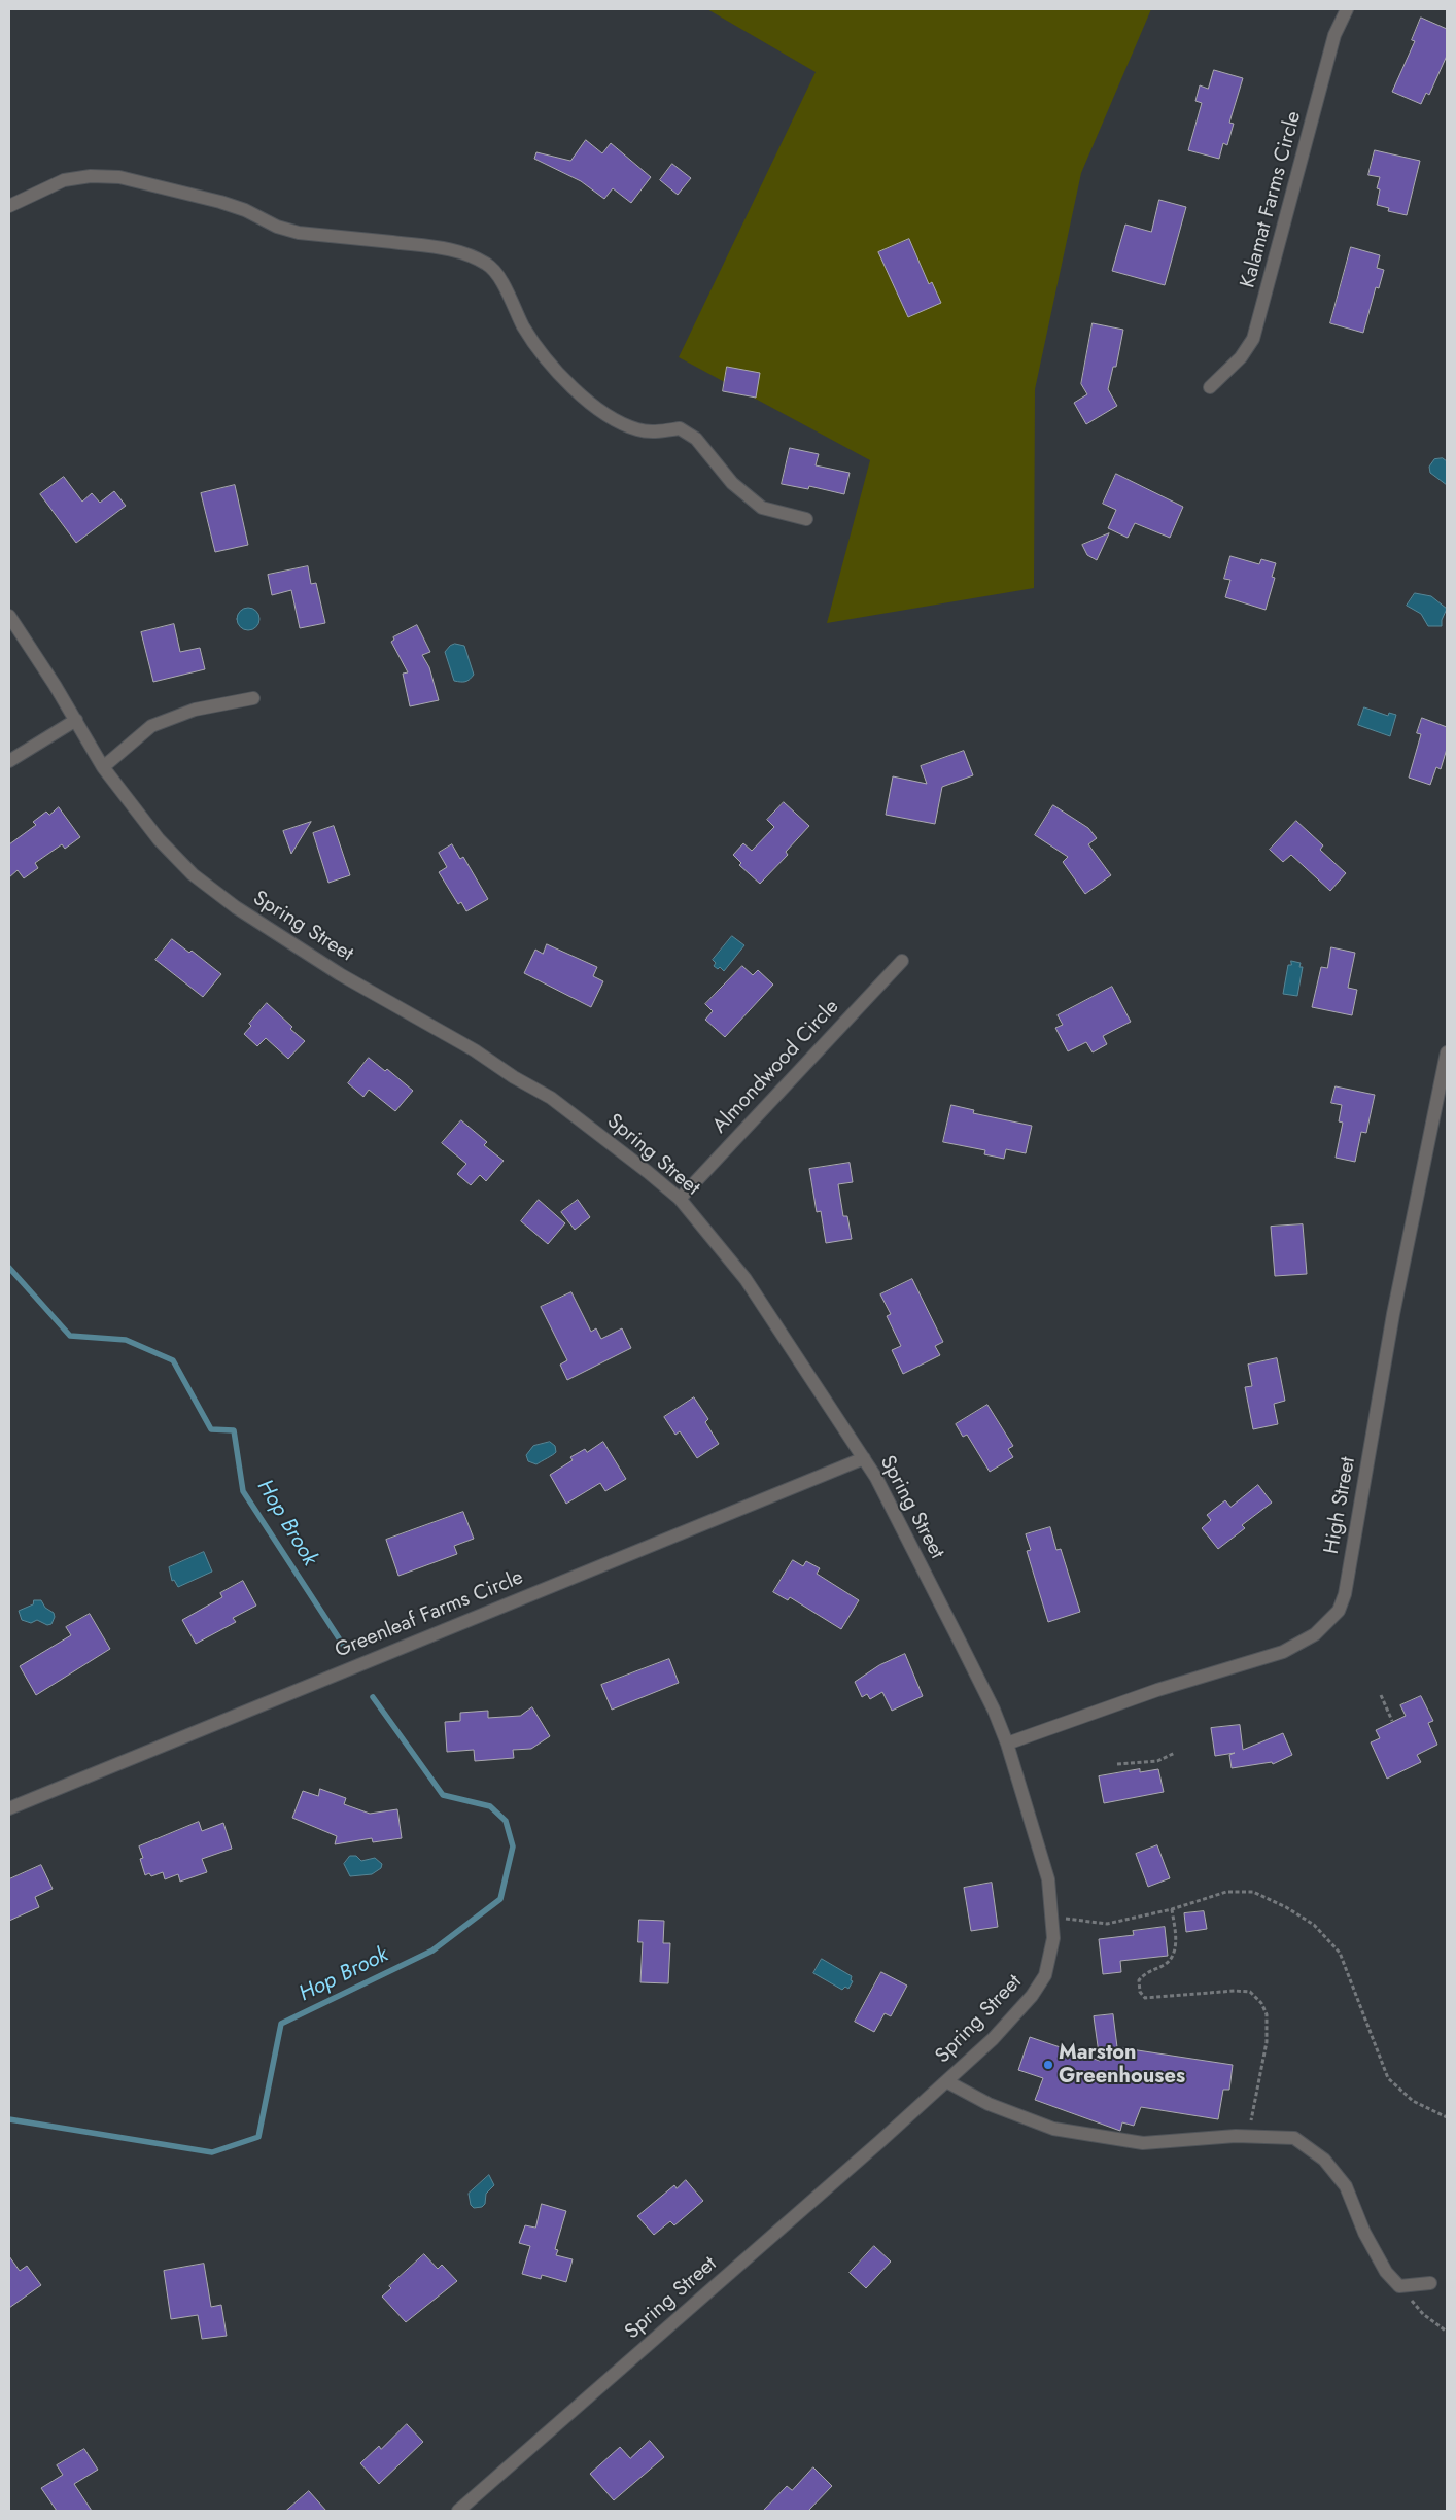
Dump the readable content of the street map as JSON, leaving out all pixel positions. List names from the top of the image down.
{
  "streets": {
    "street": [
      "Kalamat Farms Circle",
      "Spring Street",
      "Almondwood Circle",
      "High Street",
      "Greenleaf Farms Circle"
    ]
  },
  "crossings": [
    ["Spring Street", "Almondwood Circle"],
    ["Spring Street", "High Street"],
    ["Spring Street", "Greenleaf Farms Circle"]
  ],
  "water": ["Hop Brook"],
  "places": ["Marston Greenhouses"]
}
